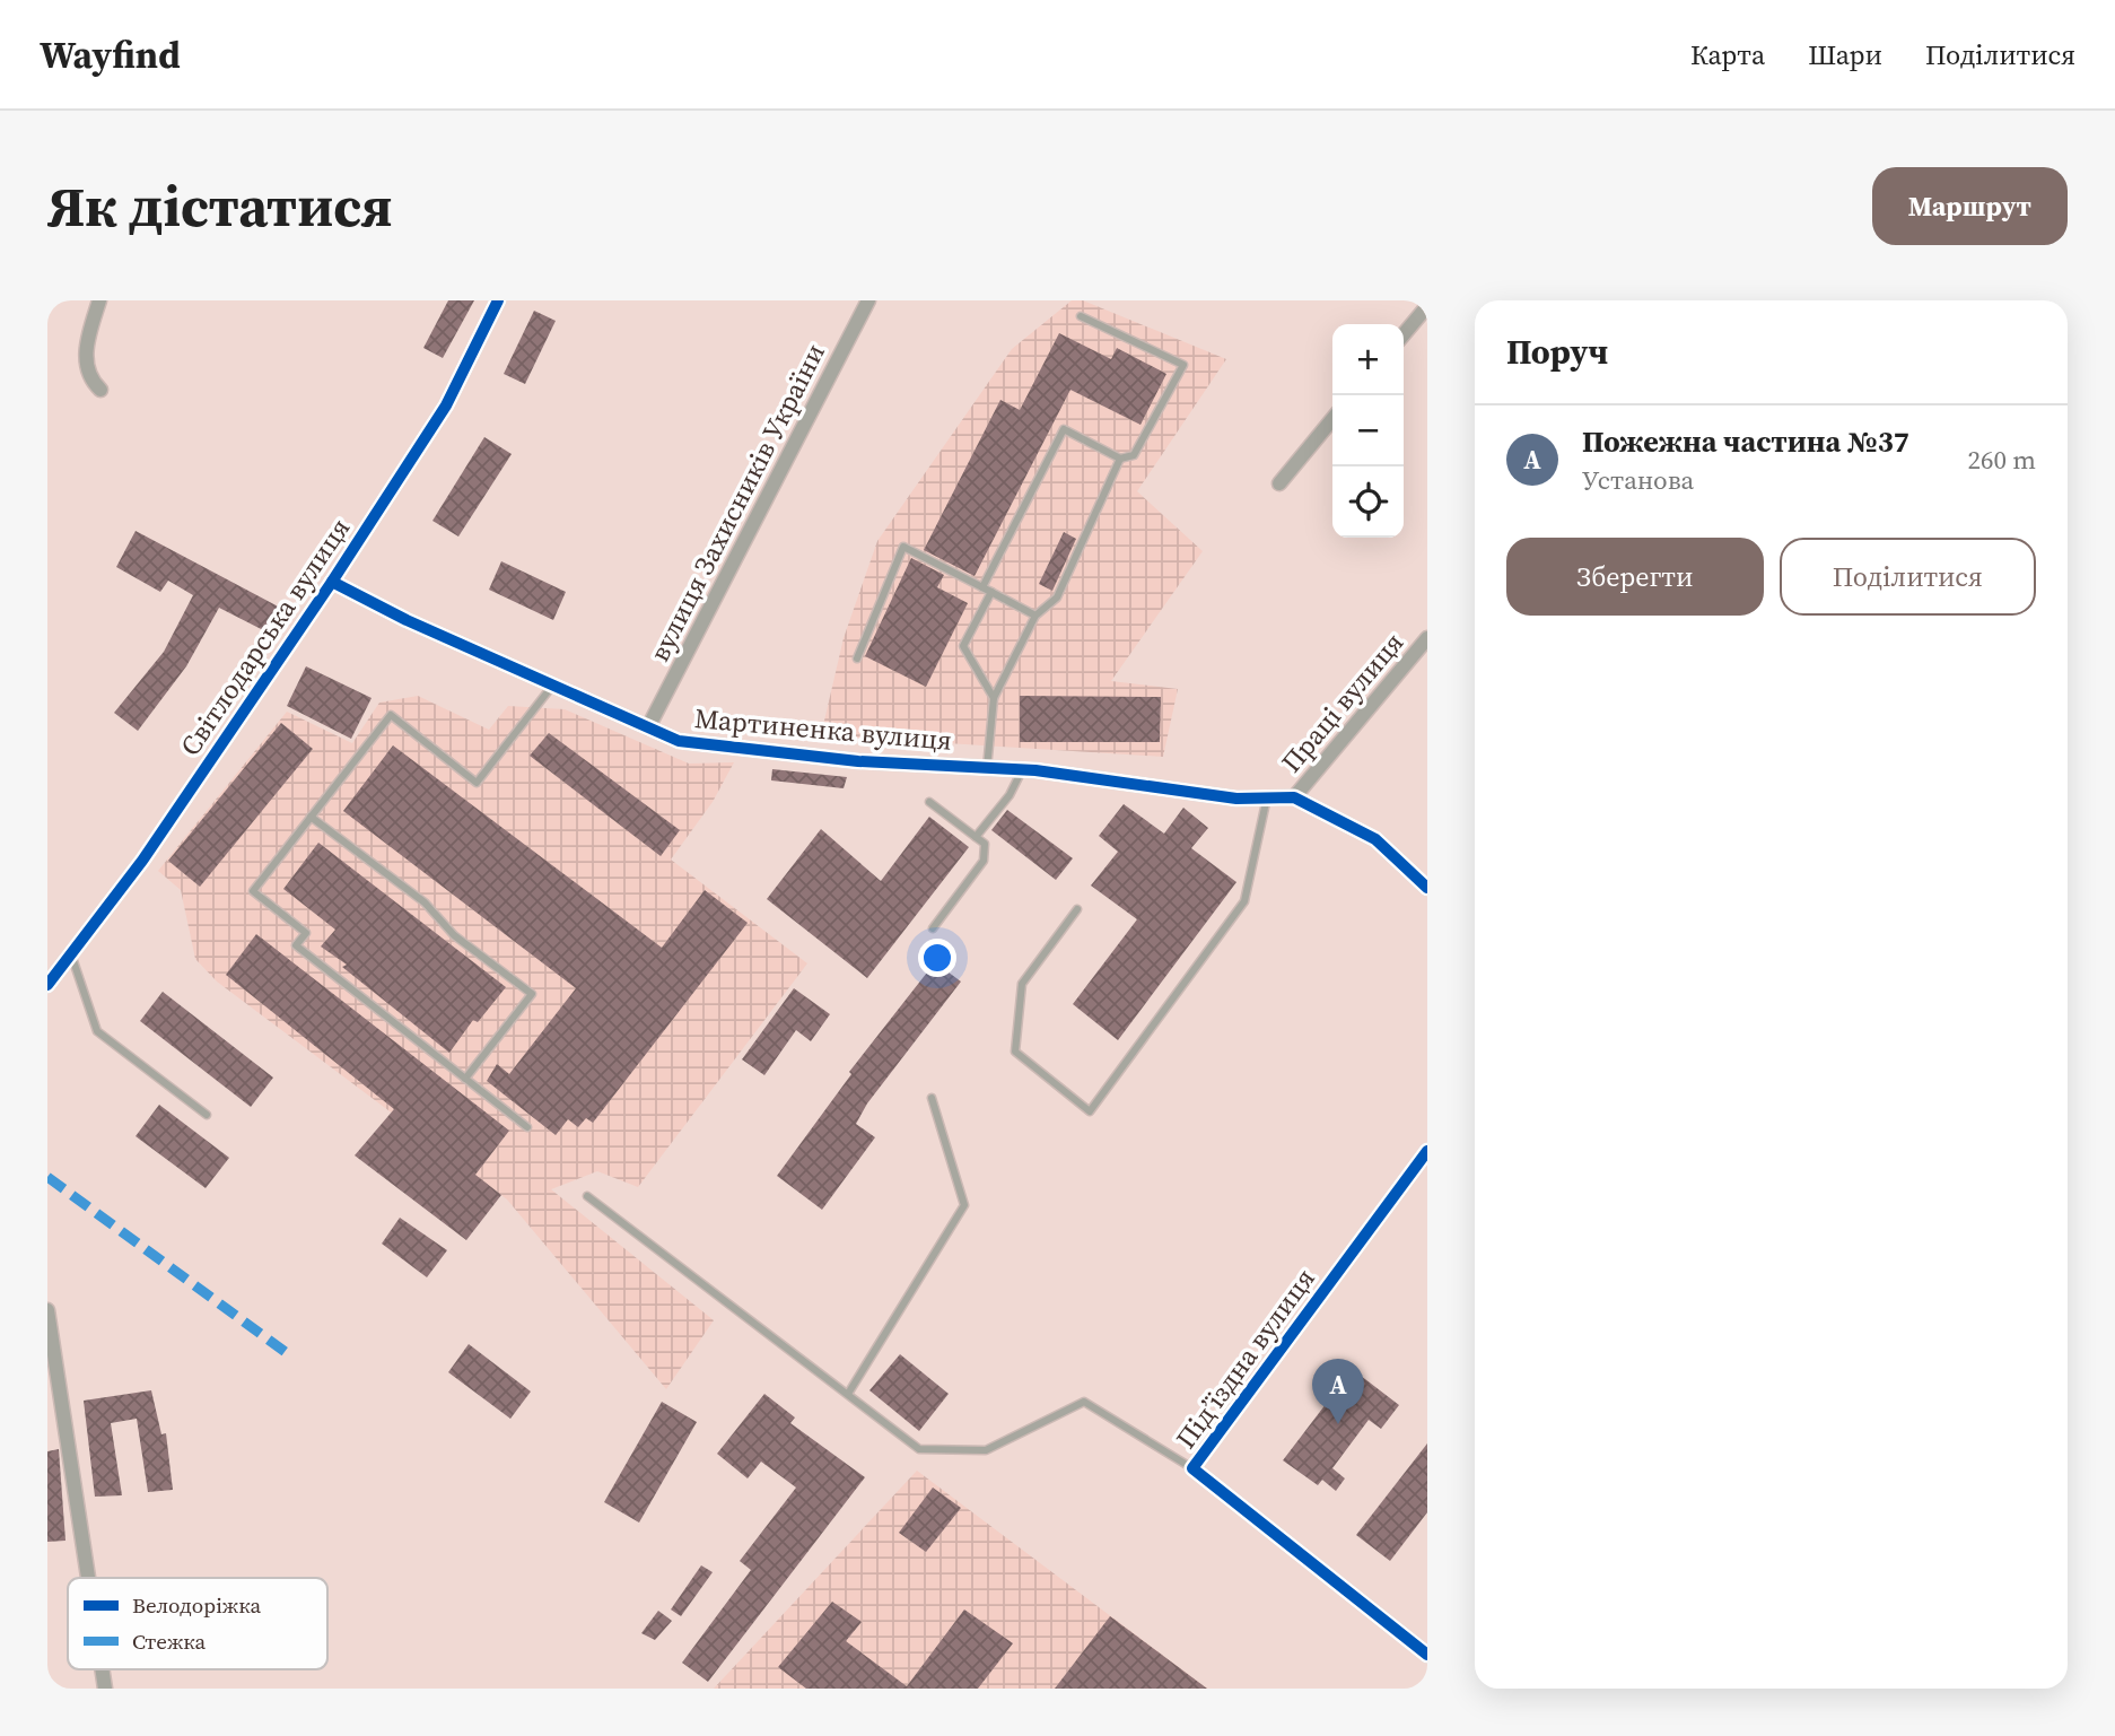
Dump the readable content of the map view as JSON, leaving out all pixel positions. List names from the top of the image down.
{
  "streets": {
    "street": [
      "вулиця Захисників України",
      "Світлодарська вулиця",
      "Праці вулиця",
      "Мартиненка вулиця",
      "Під’їздна вулиця"
    ]
  },
  "crossings": [
    ["вулиця Захисників України", "Мартиненка вулиця"],
    ["Світлодарська вулиця", "Мартиненка вулиця"],
    ["Праці вулиця", "Мартиненка вулиця"]
  ],
  "legend": ["Велодоріжка", "Стежка"],
  "page": {
    "header": "Wayfind",
    "nav": ["Карта", "Шари", "Поділитися"],
    "buttons": [
      "Маршрут",
      ["Зберегти", "Поділитися"]
    ],
    "title": "Як дістатися",
    "heading": "Поруч",
    "map_buttons": ["+", "−"],
    "list": [
      {
        "mark": "A",
        "name": "Пожежна частина №37",
        "note": "Установа",
        "value": "260 m"
      }
    ],
    "pins": "A"
  }
}
